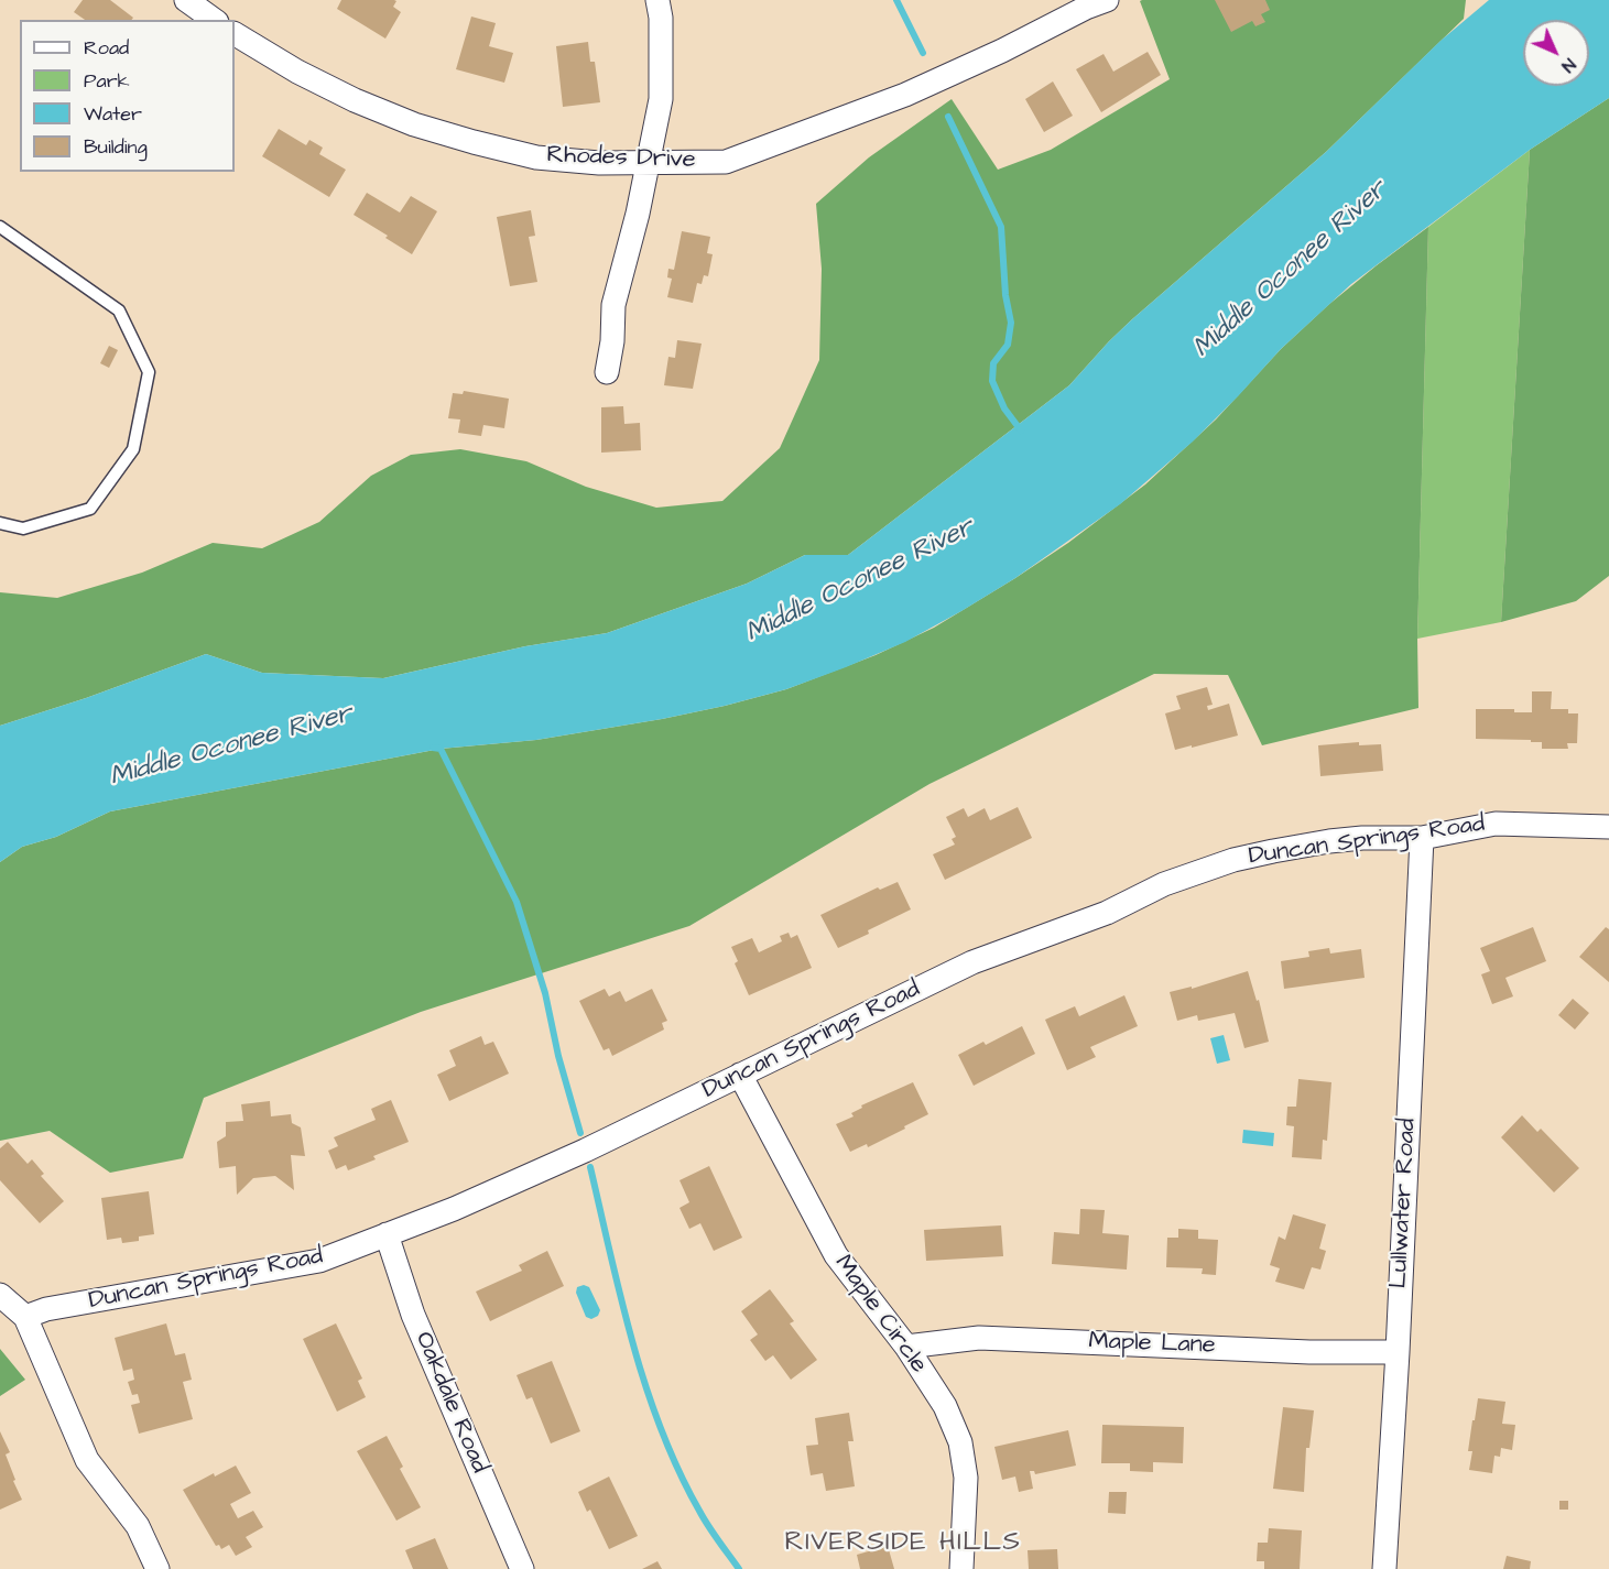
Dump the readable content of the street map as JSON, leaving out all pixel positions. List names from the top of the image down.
{
  "streets": {
    "street": [
      "Rhodes Drive",
      "Duncan Springs Road",
      "Lullwater Road",
      "Maple Circle",
      "Maple Lane",
      "Oakdale Road"
    ]
  },
  "crossings": [
    ["Duncan Springs Road", "Lullwater Road"],
    ["Duncan Springs Road", "Maple Circle"],
    ["Duncan Springs Road", "Oakdale Road"],
    ["Lullwater Road", "Maple Lane"],
    ["Maple Circle", "Maple Lane"]
  ],
  "districts": ["RIVERSIDE HILLS"],
  "water": ["Middle Oconee River"],
  "legend": [
    "Road",
    "Park",
    "Water",
    "Building"
  ],
  "north": "bottom right"
}
